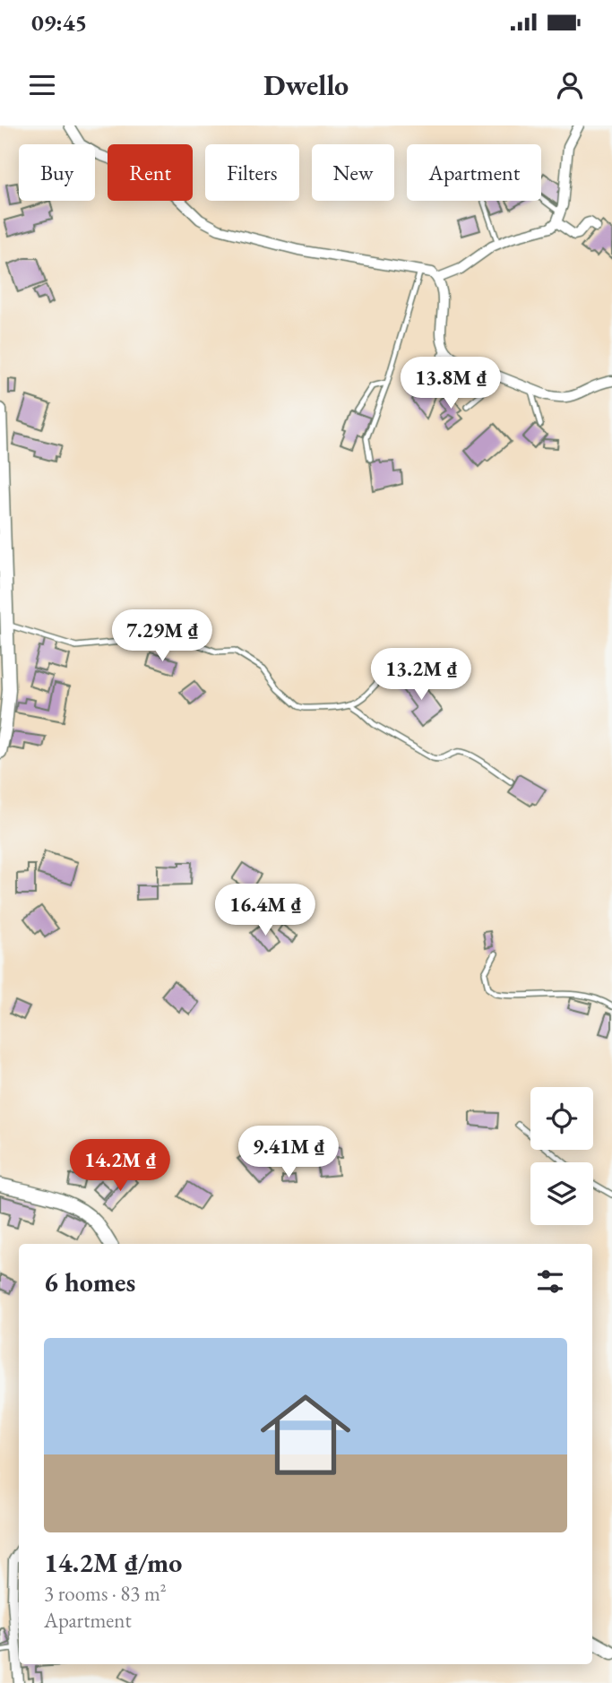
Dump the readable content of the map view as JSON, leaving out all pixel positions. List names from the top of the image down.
{
  "page": {
    "status": "09:45",
    "header": "Dwello",
    "chip": [
      "Buy",
      "Rent",
      "Filters",
      "New",
      "Apartment"
    ],
    "price": [
      "13.8M ₫",
      "7.29M ₫",
      "13.2M ₫",
      "16.4M ₫",
      "9.41M ₫",
      "14.2M ₫"
    ],
    "heading": "6 homes",
    "list": [
      {
        "name": "14.2M ₫/mo",
        "note": "3 rooms · 83 m² · Apartment"
      }
    ]
  }
}
